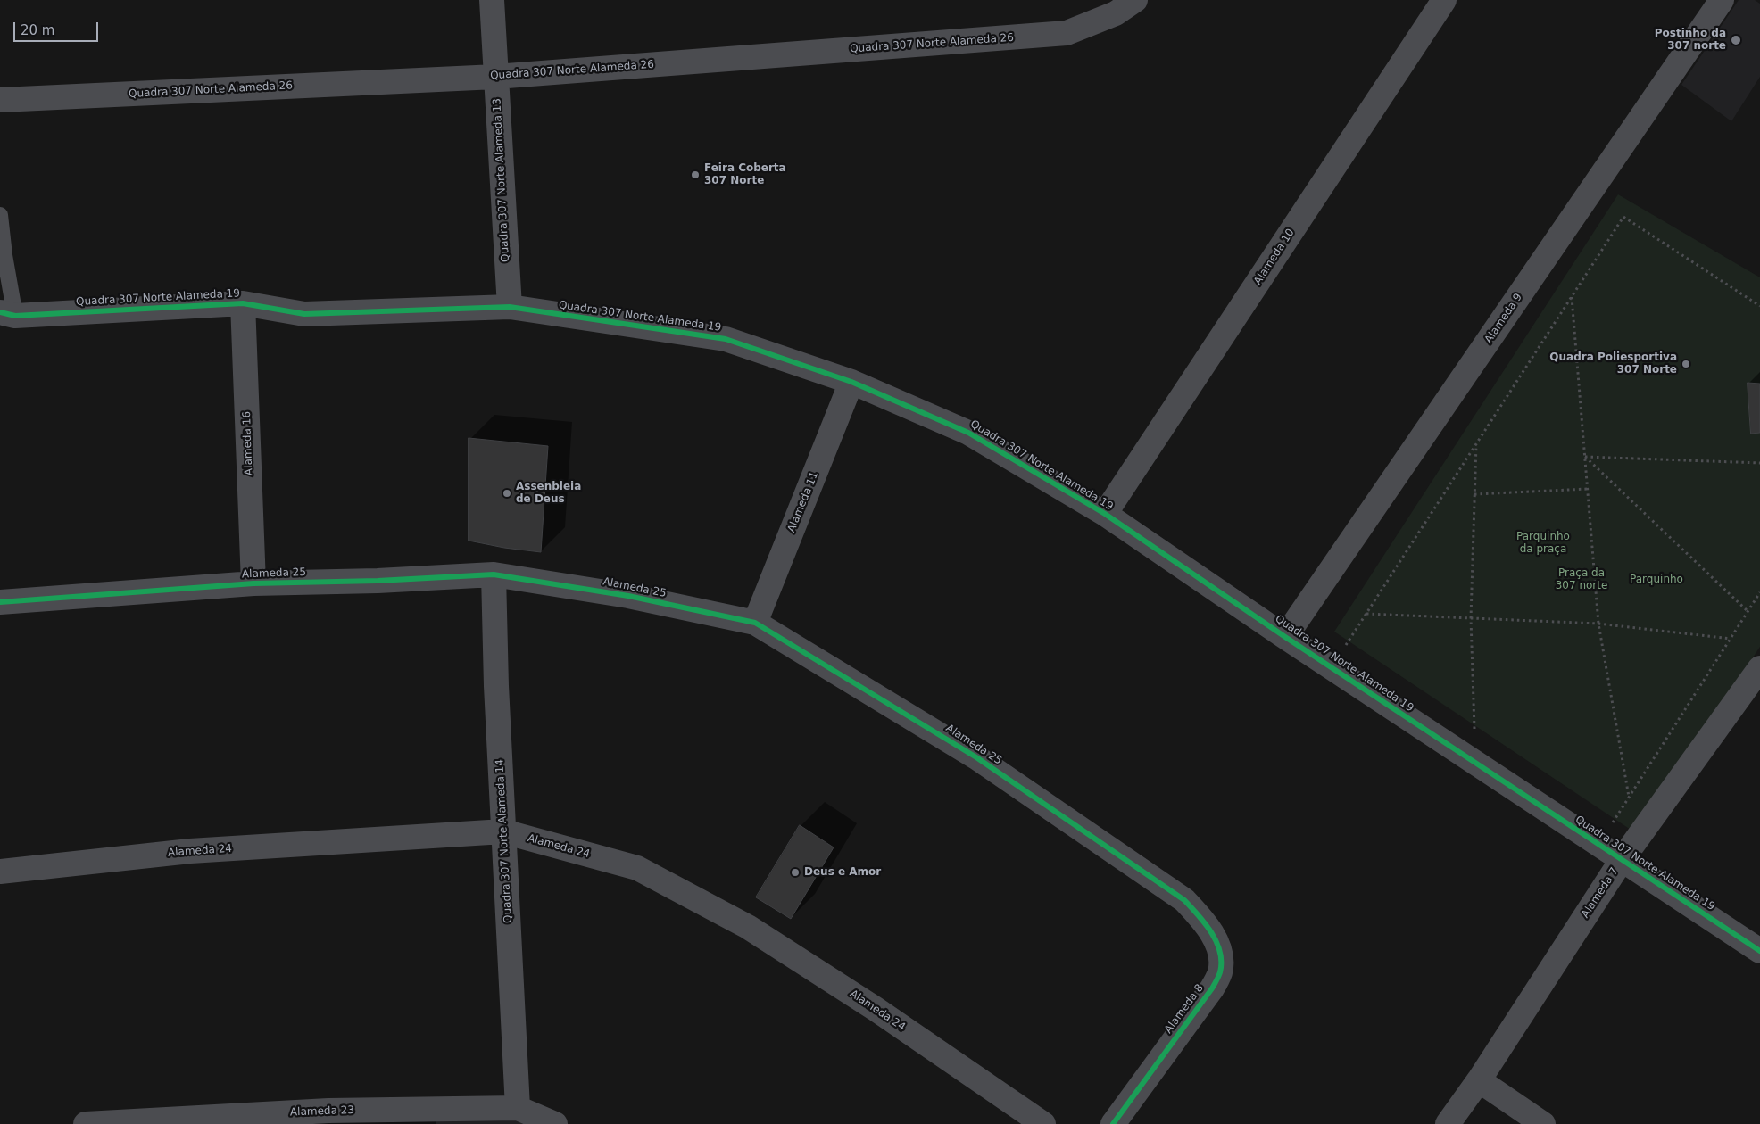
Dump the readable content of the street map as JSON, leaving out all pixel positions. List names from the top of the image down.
{
  "streets": {
    "street": [
      "Quadra 307 Norte Alameda 26",
      "Quadra 307 Norte Alameda 13",
      "Alameda 10",
      "Quadra 307 Norte Alameda 19",
      "Alameda 9",
      "Alameda 16",
      "Alameda 11",
      "Alameda 25",
      "Quadra 307 Norte Alameda 14",
      "Alameda 24",
      "Alameda 7",
      "Alameda 8",
      "Alameda 23"
    ]
  },
  "crossings": [
    ["Quadra 307 Norte Alameda 26", "Quadra 307 Norte Alameda 13"],
    ["Quadra 307 Norte Alameda 13", "Quadra 307 Norte Alameda 19"],
    ["Alameda 10", "Quadra 307 Norte Alameda 19"],
    ["Quadra 307 Norte Alameda 19", "Alameda 9"],
    ["Quadra 307 Norte Alameda 19", "Alameda 16"],
    ["Quadra 307 Norte Alameda 19", "Alameda 11"],
    ["Quadra 307 Norte Alameda 19", "Alameda 7"],
    ["Alameda 16", "Alameda 25"],
    ["Alameda 11", "Alameda 25"],
    ["Alameda 25", "Quadra 307 Norte Alameda 14"],
    ["Alameda 25", "Alameda 8"],
    ["Quadra 307 Norte Alameda 14", "Alameda 24"],
    ["Quadra 307 Norte Alameda 14", "Alameda 23"]
  ],
  "parks": ["Parquinho da praça", "Praça da 307 norte", "Parquinho"],
  "places": [
    "Postinho da 307 norte",
    "Feira Coberta 307 Norte",
    "Quadra Poliesportiva 307 Norte",
    "Assenbleia de Deus",
    "Deus e Amor"
  ],
  "scale_bar": "20 m"
}
